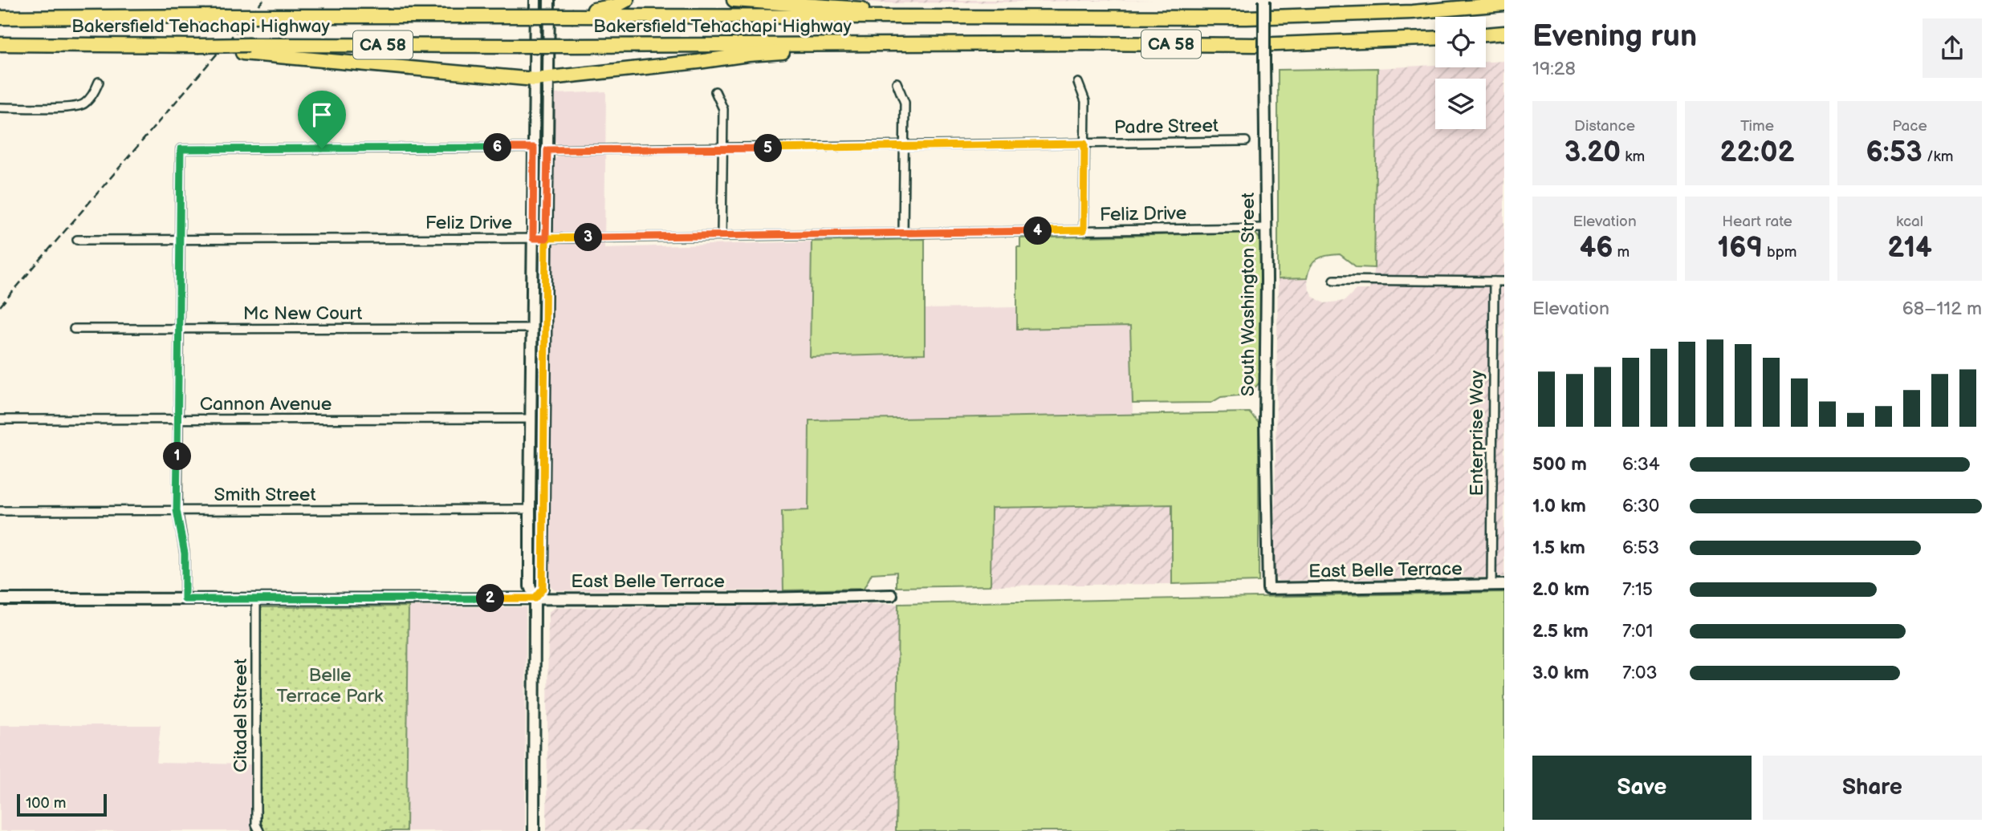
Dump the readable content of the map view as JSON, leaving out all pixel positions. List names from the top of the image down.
{
  "streets": {
    "highway": ["Bakersfield Tehachapi Highway", "CA 58"],
    "street": [
      "Padre Street",
      "Feliz Drive",
      "South Washington Street",
      "Mc New Court",
      "Cannon Avenue",
      "Enterprise Way",
      "Smith Street",
      "East Belle Terrace",
      "Citadel Street"
    ]
  },
  "crossings": [
    ["Feliz Drive", "South Washington Street"],
    ["South Washington Street", "East Belle Terrace"],
    ["Enterprise Way", "East Belle Terrace"],
    ["East Belle Terrace", "Citadel Street"]
  ],
  "parks": ["Belle Terrace Park"],
  "scale_bar": "100 m",
  "page": {
    "heading": ["Evening run", "19:28"],
    "stats": [
      ["Distance", "3.20 km"],
      ["Time", "22:02"],
      ["Pace", "6:53 /km"],
      ["Elevation", "46 m"],
      ["Heart rate", "169 bpm"],
      ["kcal", "214"]
    ],
    "pins": [
      "6",
      "5",
      "4",
      "3",
      "1",
      "2"
    ],
    "chart": ["Elevation", "68–112 m"],
    "list": [
      {
        "name": "500 m",
        "note": "6:34"
      },
      {
        "name": "1.0 km",
        "note": "6:30"
      },
      {
        "name": "1.5 km",
        "note": "6:53"
      },
      {
        "name": "2.0 km",
        "note": "7:15"
      },
      {
        "name": "2.5 km",
        "note": "7:01"
      },
      {
        "name": "3.0 km",
        "note": "7:03"
      }
    ],
    "buttons": ["Save", "Share"],
    "scale": "100 m"
  }
}
